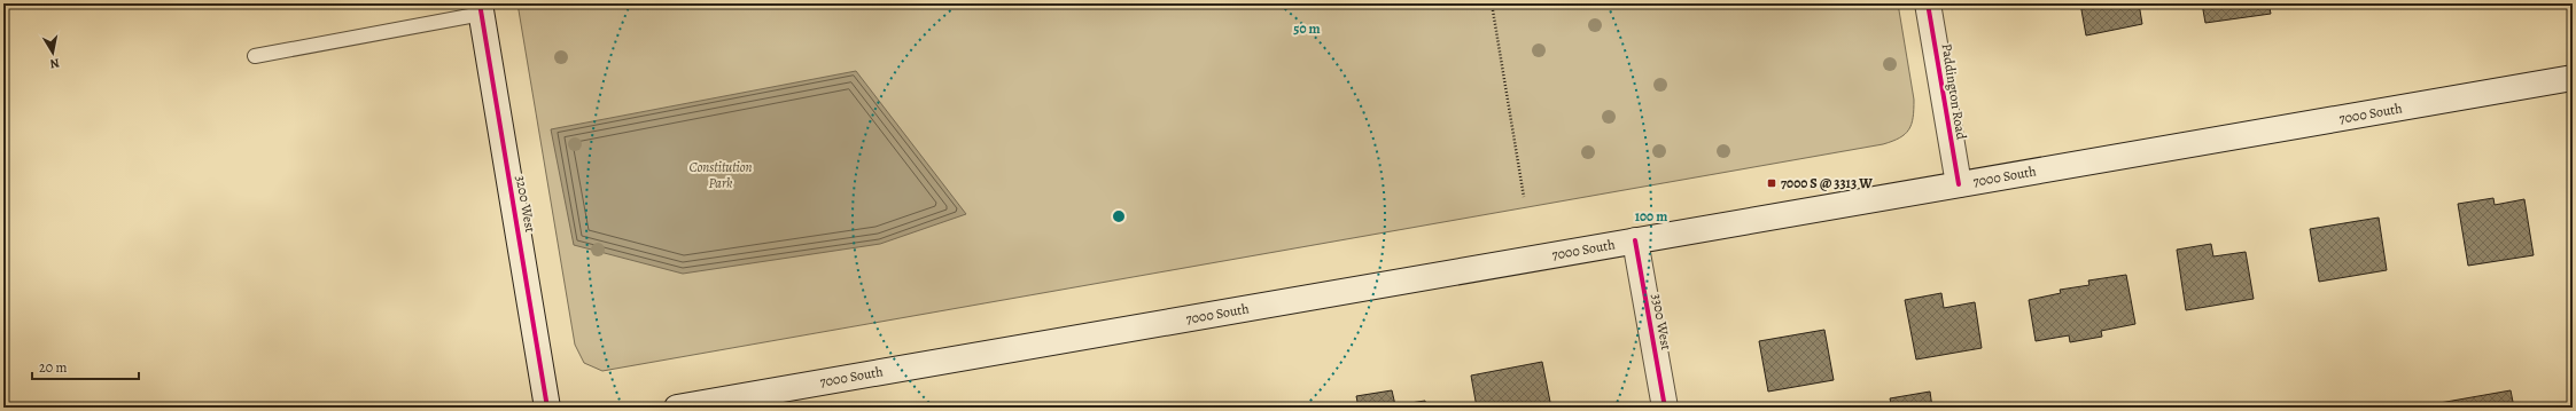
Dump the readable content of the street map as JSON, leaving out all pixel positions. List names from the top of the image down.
{
  "streets": {
    "main road": [
      "Paddington Road",
      "7000 South",
      "3200 West",
      "3300 West"
    ]
  },
  "crossings": [
    ["Paddington Road", "7000 South"],
    ["7000 South", "3300 West"]
  ],
  "parks": ["Constitution Park"],
  "places": {
    "transit": ["7000 S @ 3313 W"]
  },
  "scale_bar": "20 m",
  "north": "bottom",
  "rings": ["50 m", "100 m"]
}
